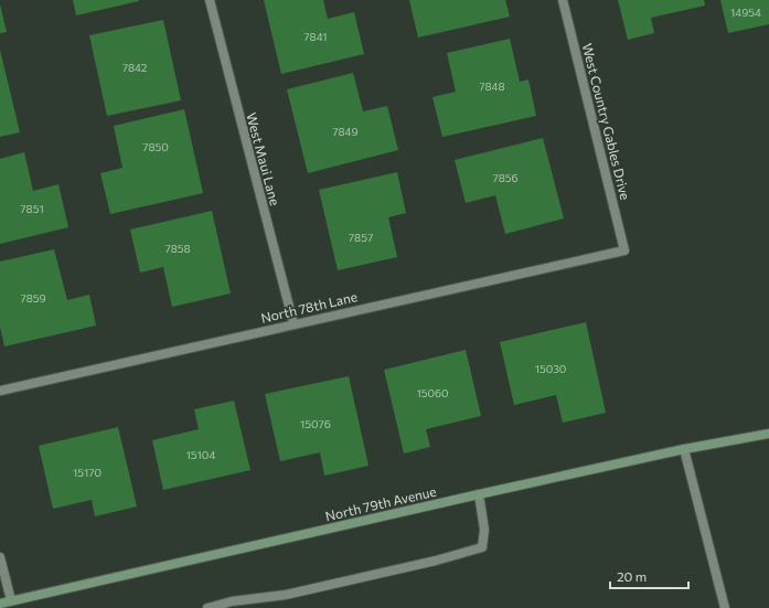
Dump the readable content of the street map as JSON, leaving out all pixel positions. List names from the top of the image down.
{
  "streets": {
    "street": [
      "West Country Gables Drive",
      "West Maui Lane",
      "North 78th Lane",
      "North 79th Avenue"
    ]
  },
  "crossings": [
    ["West Country Gables Drive", "North 78th Lane"],
    ["West Maui Lane", "North 78th Lane"]
  ],
  "house_numbers": [
    "14954",
    "7841",
    "7842",
    "7848",
    "7849",
    "7850",
    "7856",
    "7851",
    "7857",
    "7858",
    "7859",
    "15030",
    "15060",
    "15076",
    "15104",
    "15170"
  ],
  "scale_bar": "20 m"
}
